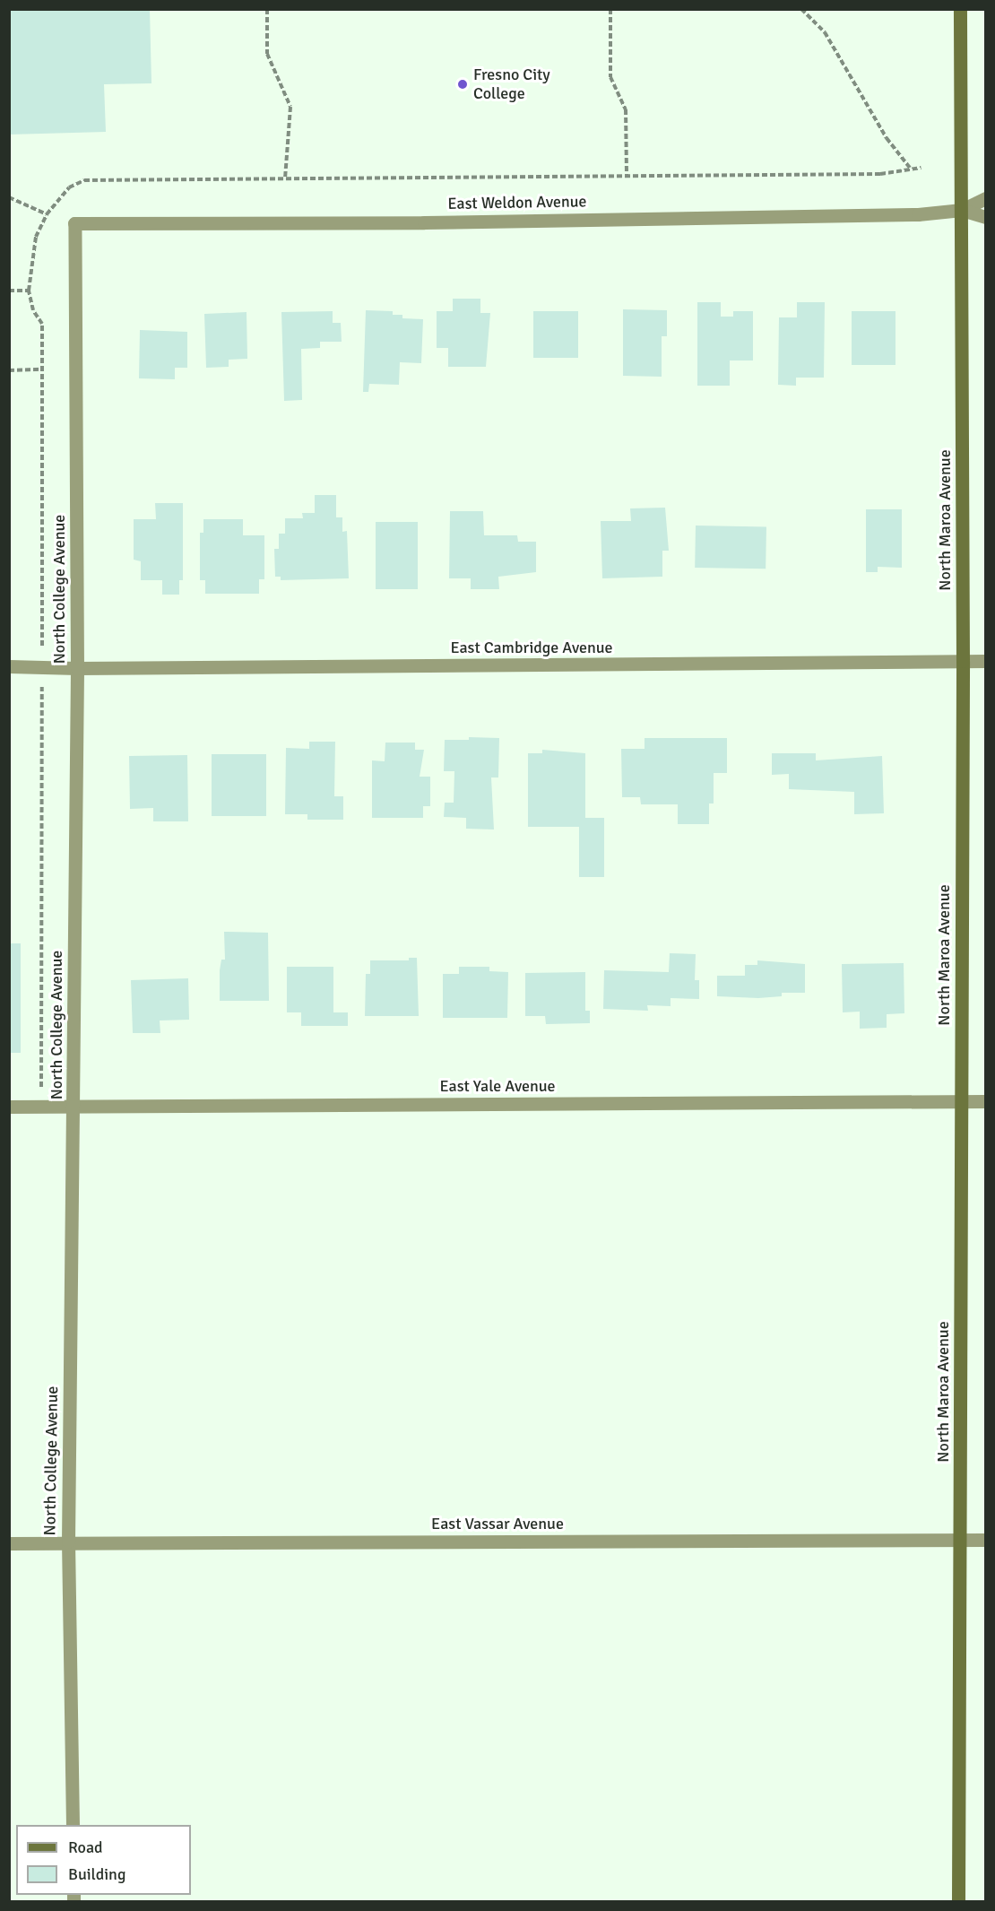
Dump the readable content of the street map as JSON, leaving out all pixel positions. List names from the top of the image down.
{
  "streets": {
    "main road": ["North Maroa Avenue"],
    "street": [
      "East Weldon Avenue",
      "North College Avenue",
      "East Cambridge Avenue",
      "East Yale Avenue",
      "East Vassar Avenue"
    ]
  },
  "crossings": [
    ["East Weldon Avenue", "North Maroa Avenue"],
    ["East Weldon Avenue", "North College Avenue"],
    ["North Maroa Avenue", "East Cambridge Avenue"],
    ["North Maroa Avenue", "East Yale Avenue"],
    ["North Maroa Avenue", "East Vassar Avenue"],
    ["North College Avenue", "East Cambridge Avenue"],
    ["North College Avenue", "East Yale Avenue"],
    ["North College Avenue", "East Vassar Avenue"]
  ],
  "places": ["Fresno City College"],
  "legend": ["Road", "Building"]
}
